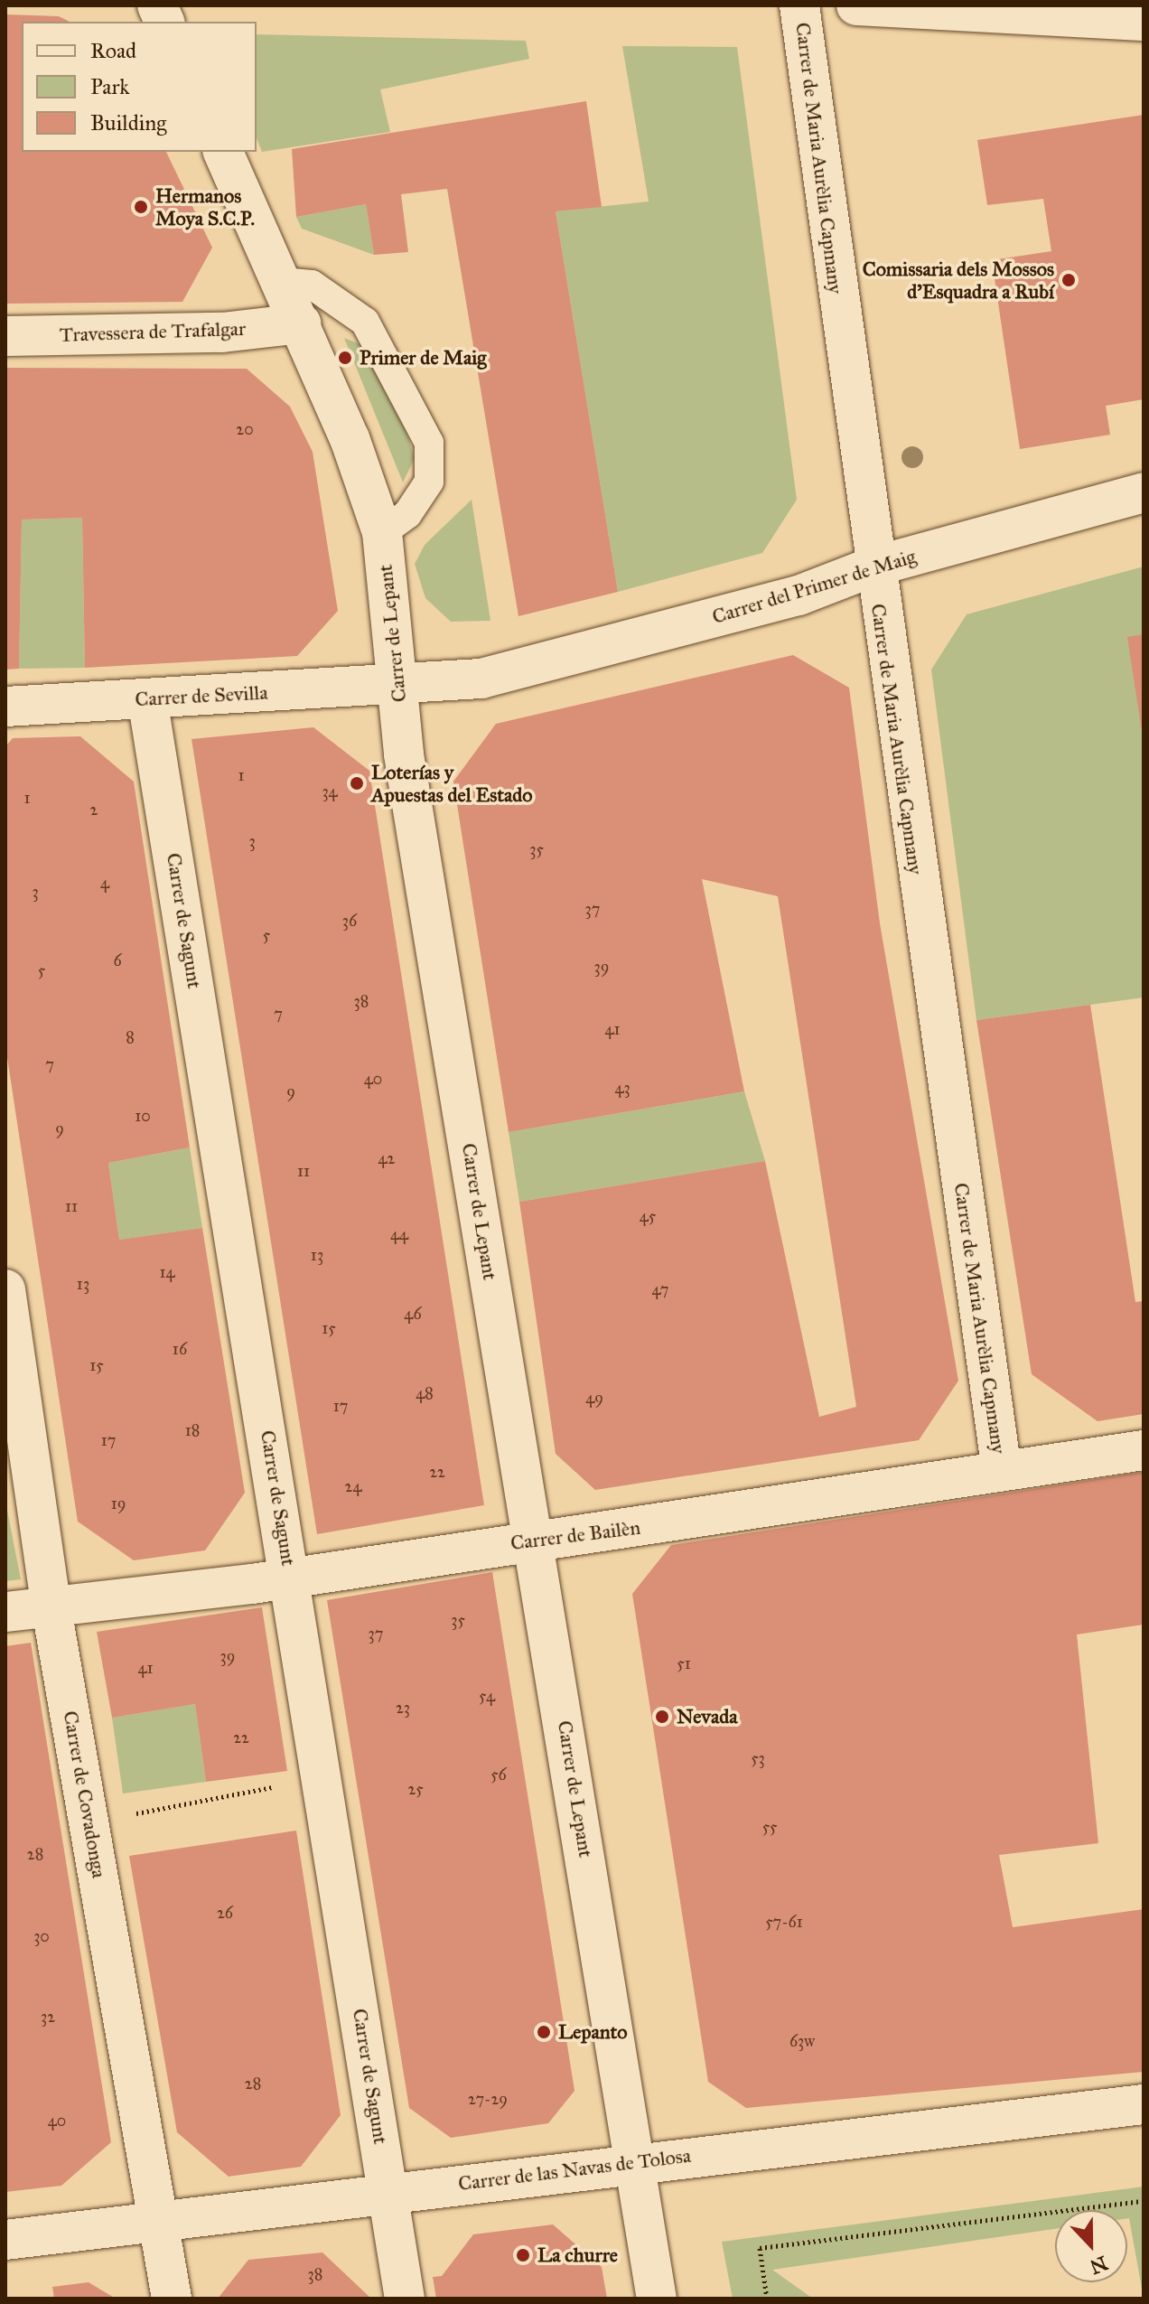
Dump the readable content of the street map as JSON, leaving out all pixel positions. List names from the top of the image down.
{
  "streets": {
    "street": [
      "Carrer de Maria Aurèlia Capmany",
      "Travessera de Trafalgar",
      "Carrer del Primer de Maig",
      "Carrer de Lepant",
      "Carrer de Sevilla",
      "Carrer de Sagunt",
      "Carrer de Bailèn",
      "Carrer de Covadonga",
      "Carrer de las Navas de Tolosa"
    ]
  },
  "crossings": [
    ["Carrer de Maria Aurèlia Capmany", "Carrer del Primer de Maig"],
    ["Carrer de Maria Aurèlia Capmany", "Carrer de Bailèn"],
    ["Travessera de Trafalgar", "Carrer de Lepant"],
    ["Carrer del Primer de Maig", "Carrer de Lepant"],
    ["Carrer del Primer de Maig", "Carrer de Sevilla"],
    ["Carrer de Lepant", "Carrer de Sevilla"],
    ["Carrer de Lepant", "Carrer de Bailèn"],
    ["Carrer de Lepant", "Carrer de las Navas de Tolosa"],
    ["Carrer de Sevilla", "Carrer de Sagunt"],
    ["Carrer de Sagunt", "Carrer de Bailèn"],
    ["Carrer de Sagunt", "Carrer de las Navas de Tolosa"],
    ["Carrer de Bailèn", "Carrer de Covadonga"],
    ["Carrer de Covadonga", "Carrer de las Navas de Tolosa"]
  ],
  "places": [
    "Hermanos Moya S.C.P.",
    "Comissaria dels Mossos d'Esquadra a Rubí",
    "Primer de Maig",
    "Loterías y Apuestas del Estado",
    "Nevada",
    "Lepanto",
    "La churre"
  ],
  "house_numbers": [
    "20",
    "1",
    "34",
    "1",
    "2",
    "3",
    "35",
    "4",
    "3",
    "37",
    "36",
    "5",
    "6",
    "39",
    "5",
    "38",
    "7",
    "41",
    "8",
    "7",
    "40",
    "43",
    "9",
    "10",
    "9",
    "42",
    "11",
    "11",
    "45",
    "44",
    "13",
    "14",
    "13",
    "47",
    "46",
    "15",
    "16",
    "15",
    "48",
    "49",
    "17",
    "18",
    "17",
    "22",
    "24",
    "19",
    "35",
    "37",
    "39",
    "51",
    "41",
    "54",
    "23",
    "22",
    "53",
    "56",
    "25",
    "55",
    "28",
    "26",
    "57-61",
    "30",
    "32",
    "63w",
    "28",
    "27-29",
    "40",
    "38"
  ],
  "legend": ["Road", "Park", "Building"],
  "north": "bottom"
}
